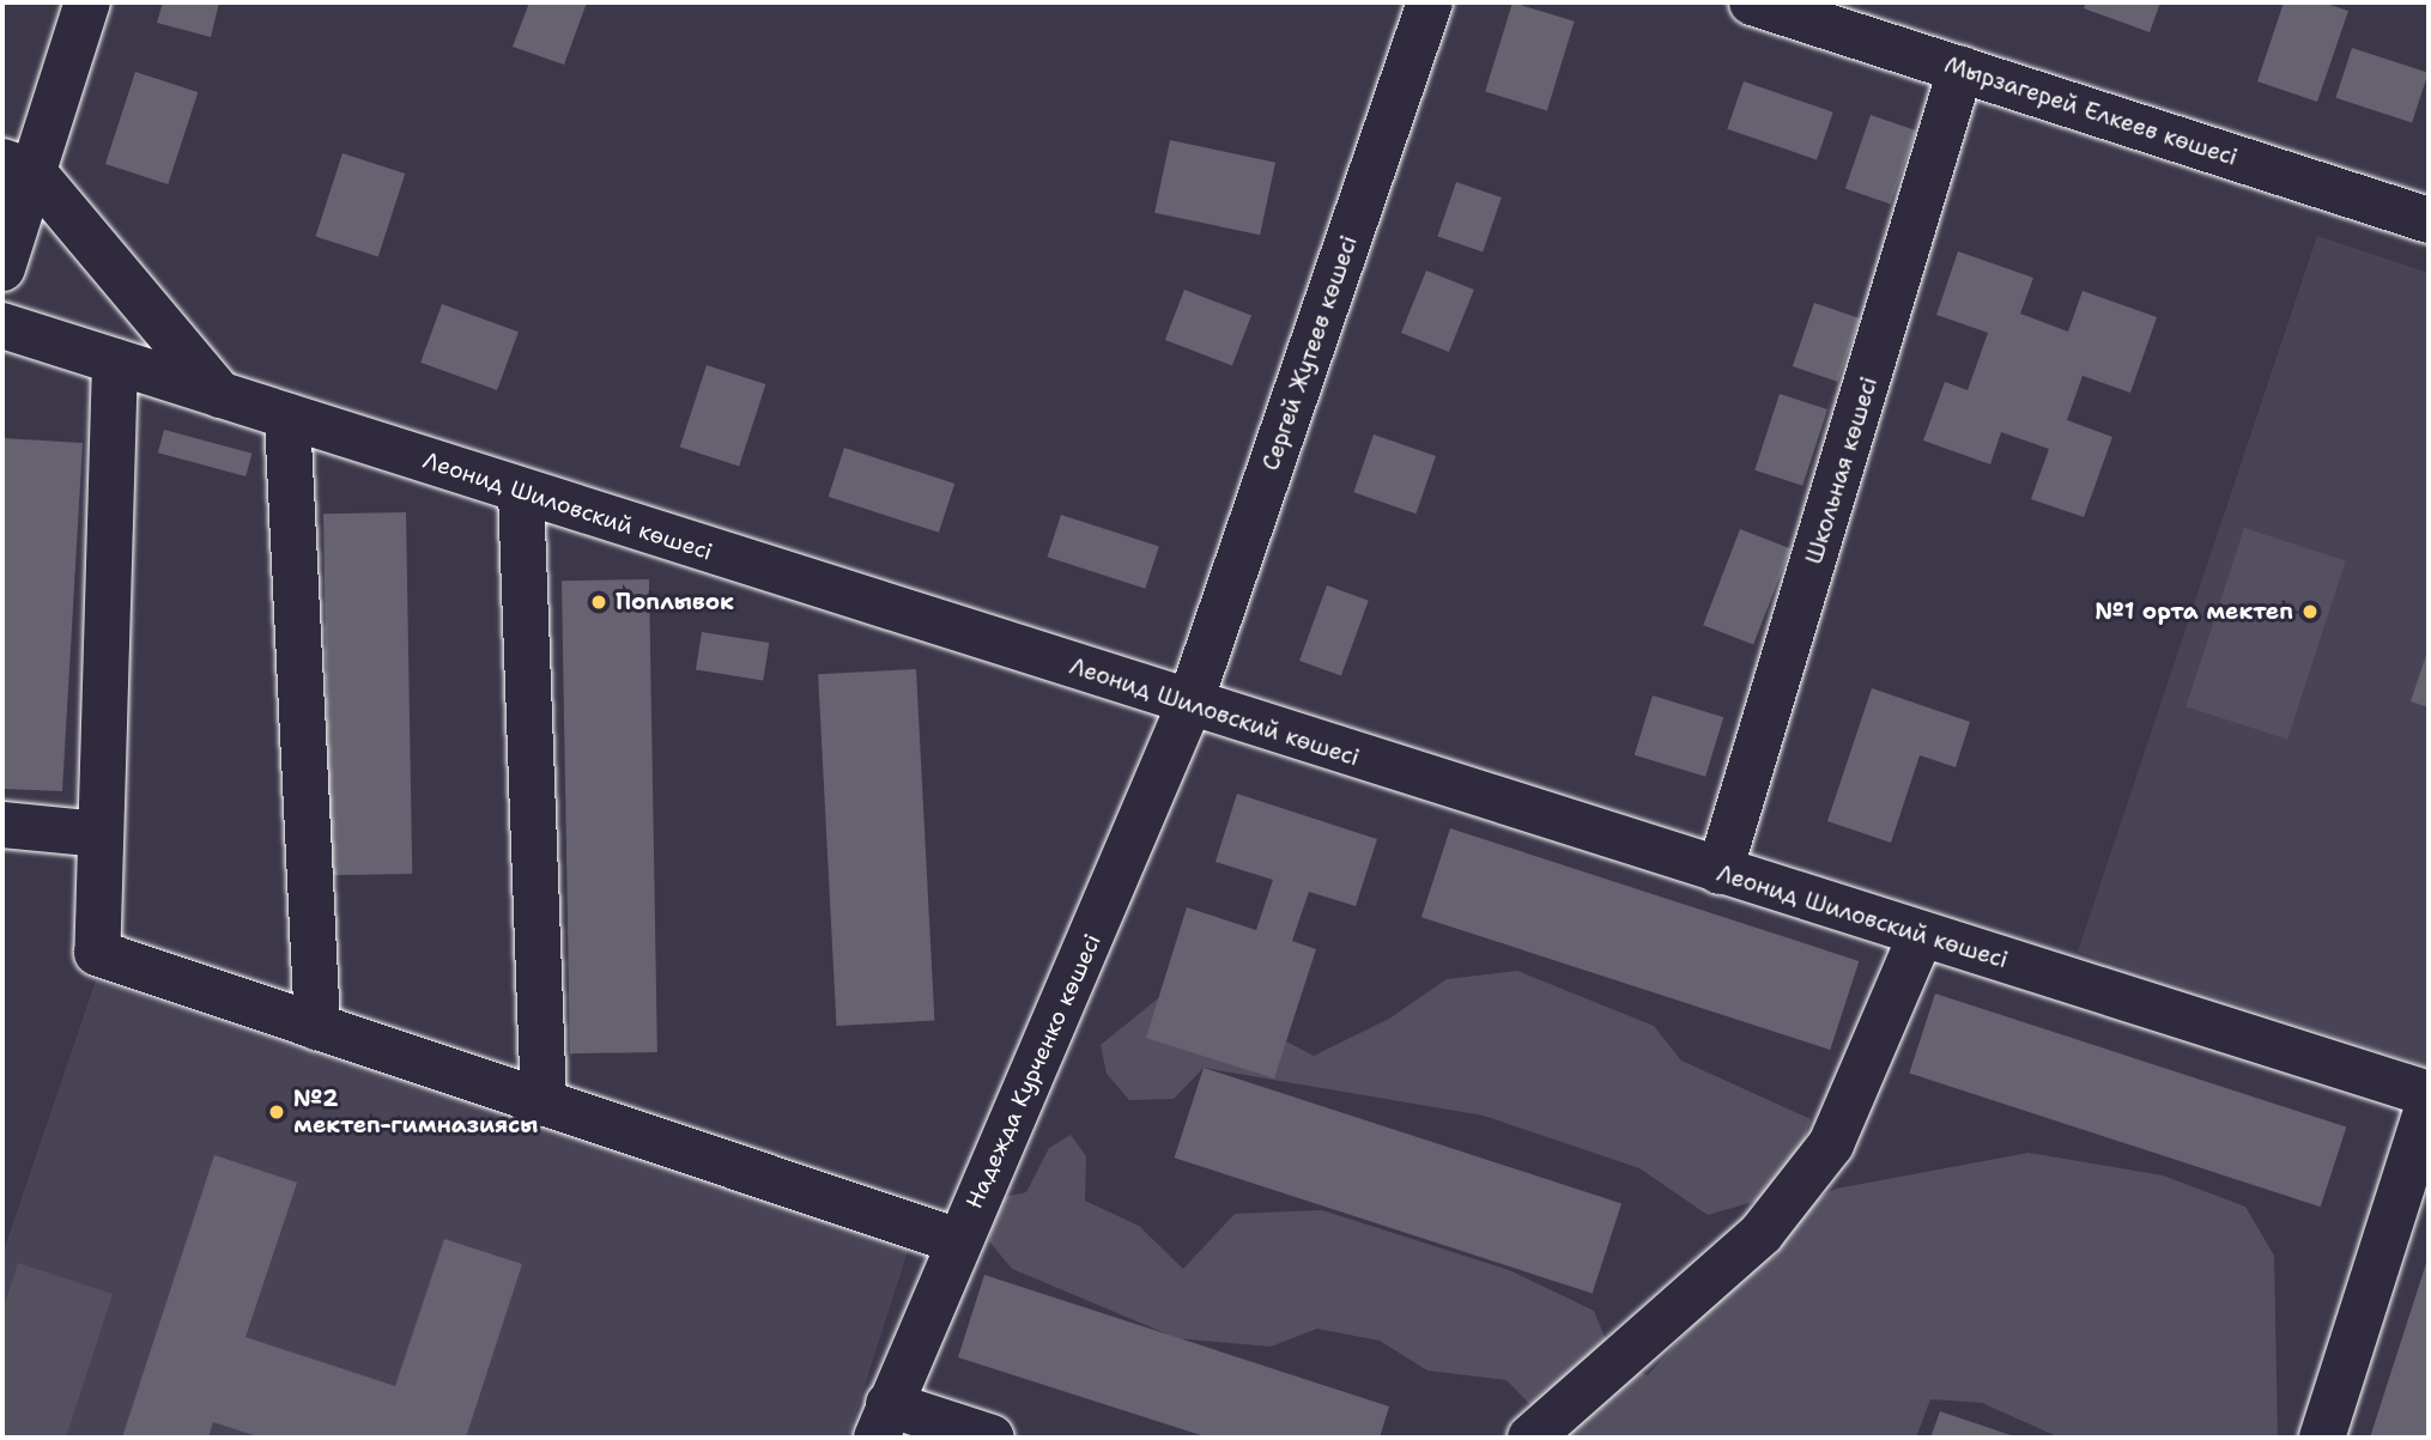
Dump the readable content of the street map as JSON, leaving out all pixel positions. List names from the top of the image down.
{
  "streets": {
    "street": [
      "Мырзагерей Елкеев көшесі",
      "Сергей Жутеев көшесі",
      "Школьная көшесі",
      "Леонид Шиловский көшесі",
      "Надежда Курченко көшесі"
    ]
  },
  "crossings": [
    ["Мырзагерей Елкеев көшесі", "Школьная көшесі"],
    ["Сергей Жутеев көшесі", "Леонид Шиловский көшесі"],
    ["Сергей Жутеев көшесі", "Надежда Курченко көшесі"],
    ["Школьная көшесі", "Леонид Шиловский көшесі"],
    ["Леонид Шиловский көшесі", "Надежда Курченко көшесі"]
  ],
  "places": ["Поплывок", "№1 орта мектеп", "№2 мектеп-гимназиясы"]
}
